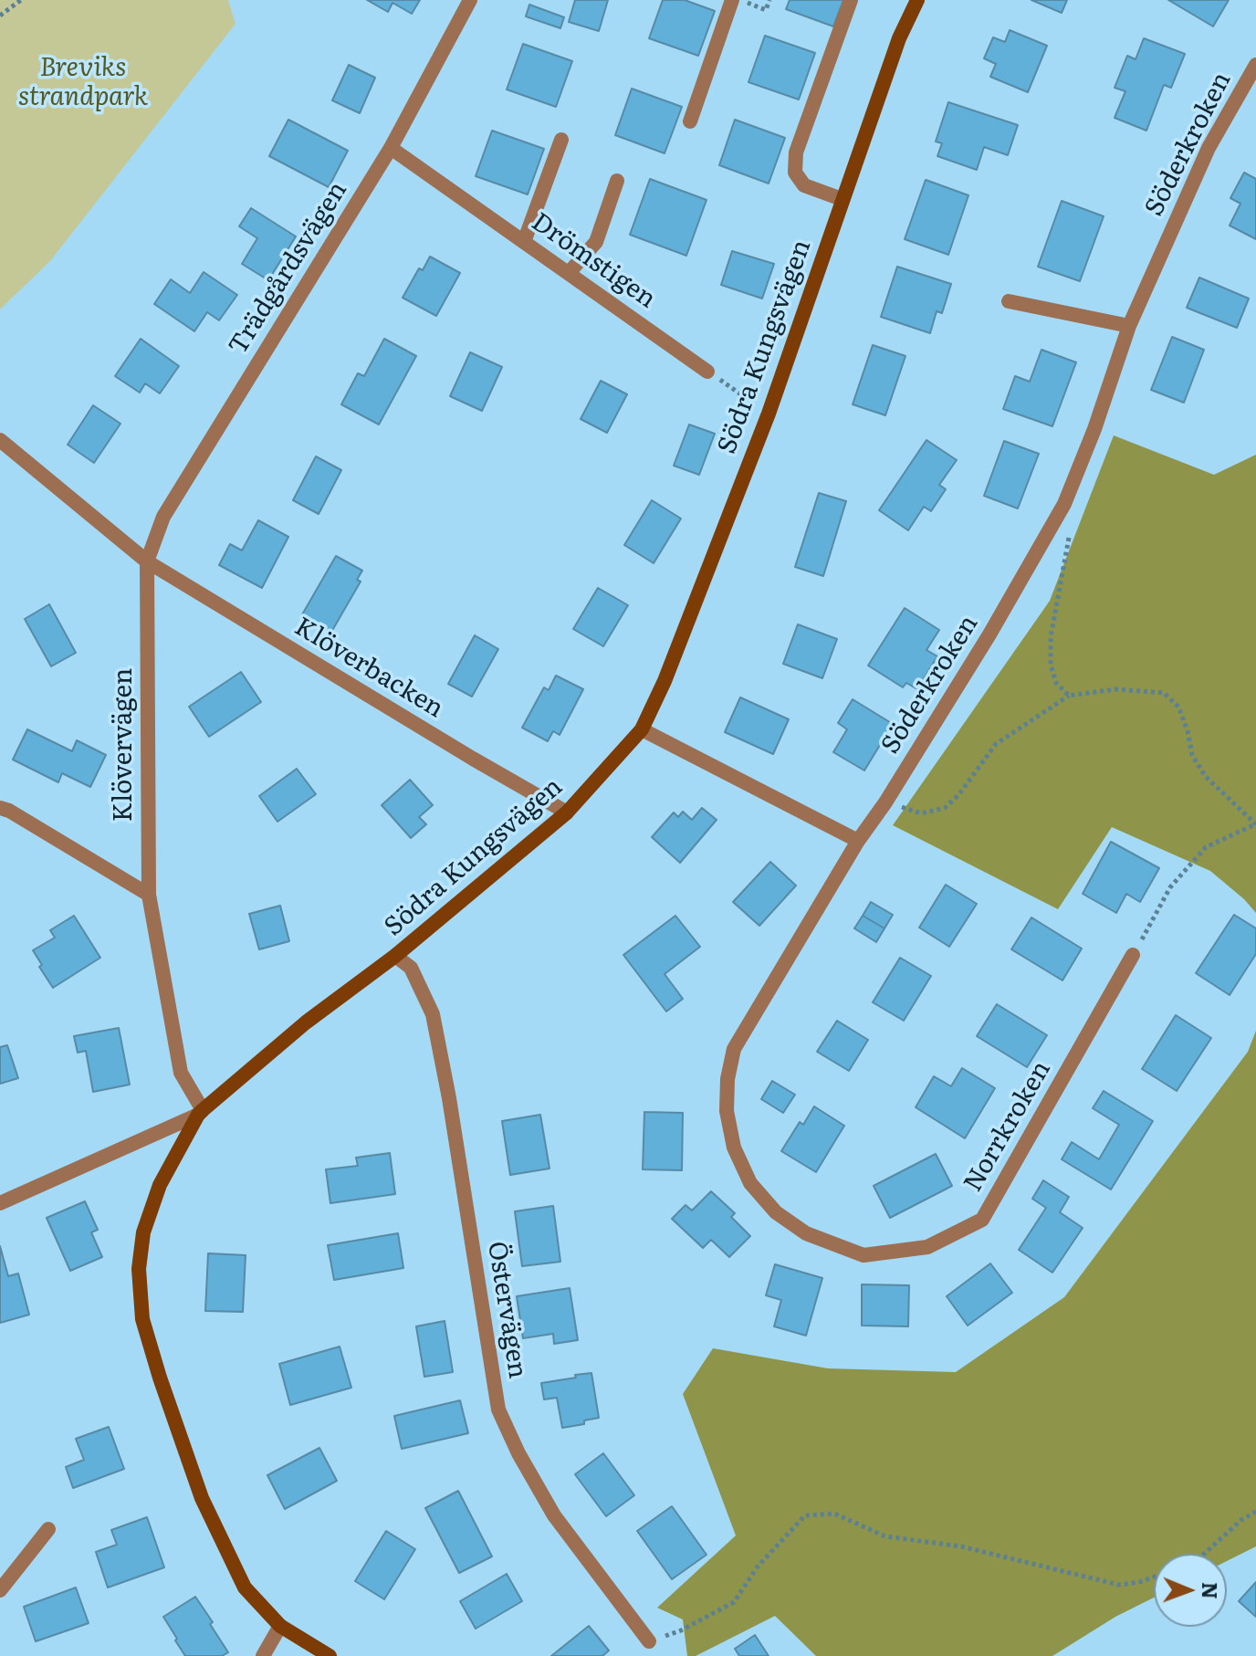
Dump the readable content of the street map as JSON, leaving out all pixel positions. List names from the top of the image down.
{
  "streets": {
    "street": [
      "Söderkroken",
      "Drömstigen",
      "Trädgårdsvägen",
      "Södra Kungsvägen",
      "Klöverbacken",
      "Klövervägen",
      "Norrkroken",
      "Östervägen"
    ]
  },
  "crossings": [
    ["Söderkroken", "Norrkroken"],
    ["Drömstigen", "Trädgårdsvägen"],
    ["Trädgårdsvägen", "Klöverbacken"],
    ["Trädgårdsvägen", "Klövervägen"],
    ["Södra Kungsvägen", "Klöverbacken"],
    ["Södra Kungsvägen", "Klövervägen"],
    ["Södra Kungsvägen", "Östervägen"],
    ["Klöverbacken", "Klövervägen"]
  ],
  "parks": ["Breviks strandpark"],
  "north": "right"
}
